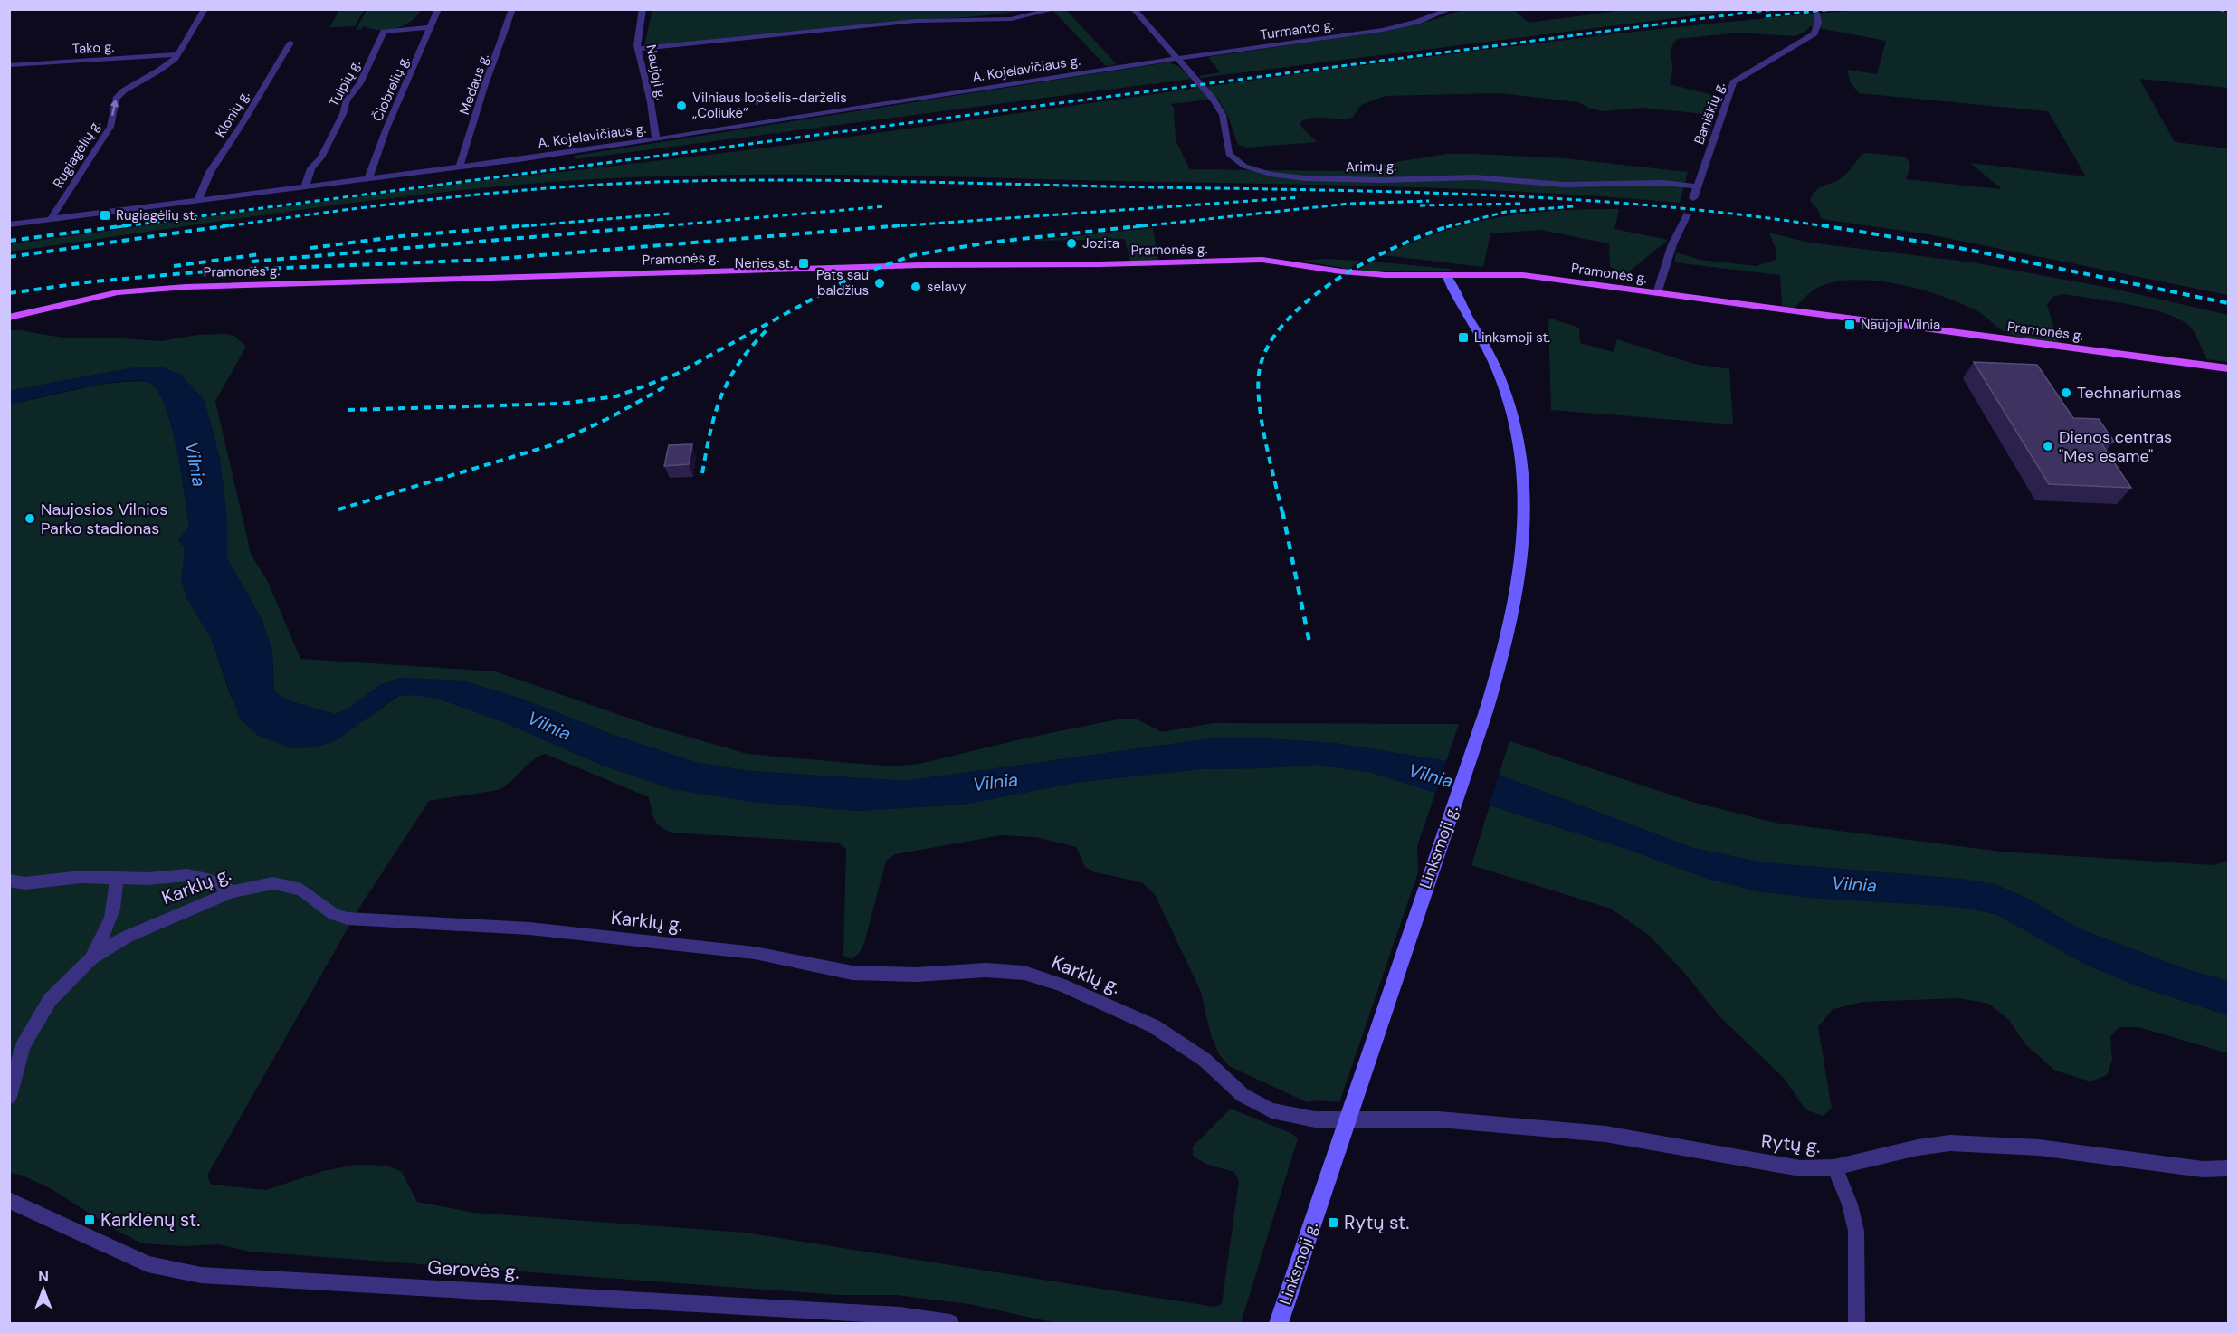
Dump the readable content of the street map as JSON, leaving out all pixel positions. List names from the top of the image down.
{
  "streets": {
    "main road": ["Pramonės g.", "Linksmoji g."],
    "street": [
      "Turmanto g.",
      "Tako g.",
      "A. Kojelavičiaus g.",
      "Naujoji g.",
      "Tulpių g.",
      "Medaus g.",
      "Čiobrelių g.",
      "Baniškių g.",
      "Klonių g.",
      "Rugiagėlių g.",
      "Arimų g.",
      "Karklų g.",
      "Rytų g.",
      "Gerovės g."
    ]
  },
  "crossings": [
    ["Turmanto g.", "A. Kojelavičiaus g."],
    ["Turmanto g.", "Arimų g."],
    ["Tako g.", "Rugiagėlių g."],
    ["A. Kojelavičiaus g.", "Naujoji g."],
    ["A. Kojelavičiaus g.", "Tulpių g."],
    ["A. Kojelavičiaus g.", "Medaus g."],
    ["A. Kojelavičiaus g.", "Čiobrelių g."],
    ["A. Kojelavičiaus g.", "Klonių g."],
    ["A. Kojelavičiaus g.", "Rugiagėlių g."],
    ["A. Kojelavičiaus g.", "Arimų g."],
    ["Tulpių g.", "Čiobrelių g."],
    ["Baniškių g.", "Arimų g."],
    ["Pramonės g.", "Linksmoji g."],
    ["Linksmoji g.", "Karklų g."],
    ["Linksmoji g.", "Rytų g."],
    ["Karklų g.", "Rytų g."]
  ],
  "one_way": ["Rugiagėlių g."],
  "water": ["Vilnia"],
  "places": {
    "other": [
      "Vilniaus lopšelis-darželis „Coliukė“",
      "Jozita",
      "Pats sau baldžius",
      "selavy",
      "Technariumas",
      "Dienos centras \"Mes esame\"",
      "Naujosios Vilnios Parko stadionas"
    ],
    "transit": [
      "Rugiagėlių st.",
      "Neries st.",
      "Naujoji Vilnia",
      "Linksmoji st.",
      "Karklėnų st.",
      "Rytų st."
    ]
  },
  "north": "top"
}
